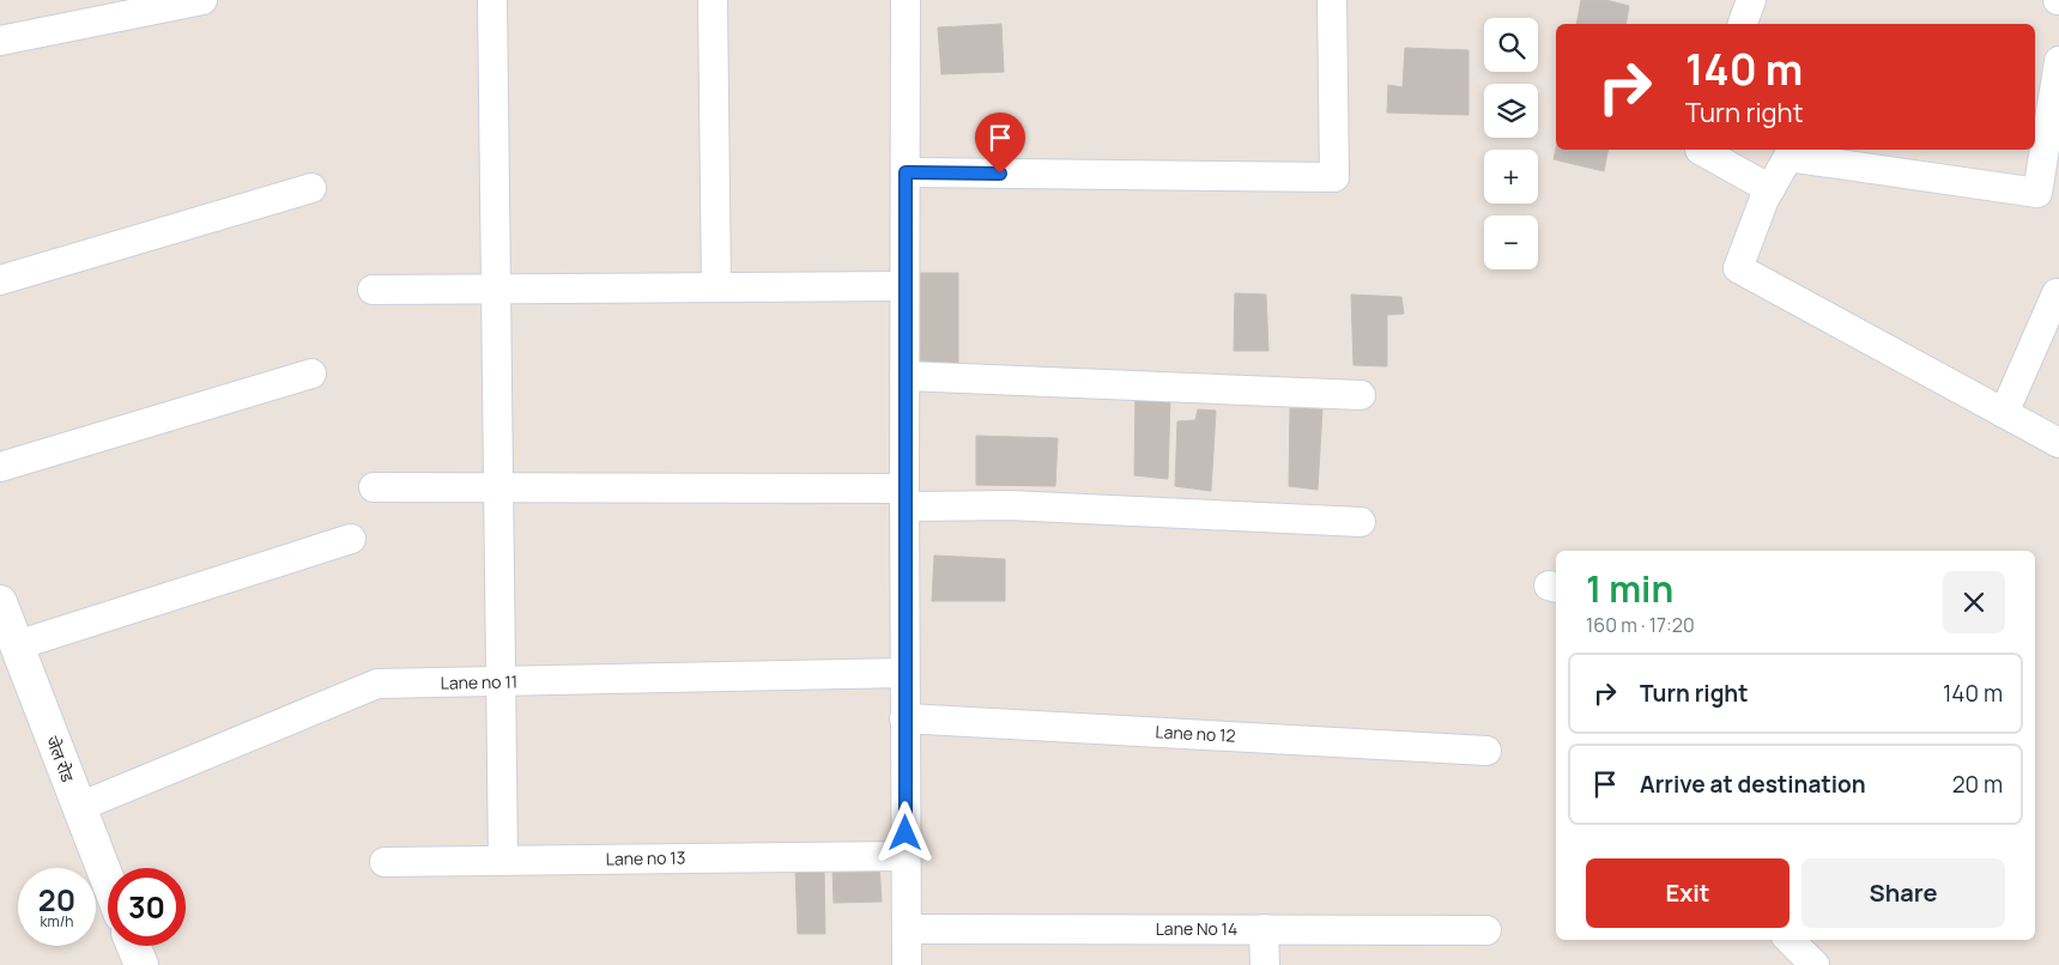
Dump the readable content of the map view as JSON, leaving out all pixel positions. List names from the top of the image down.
{
  "streets": {
    "street": [
      "Lane no 11",
      "Lane no 12",
      "जेल रोड",
      "Lane no 13",
      "Lane No 14"
    ]
  },
  "crossings": [
    ["Lane no 11", "जेल रोड"]
  ],
  "page": {
    "map_buttons": ["+", "−"],
    "turn": ["140 m", "Turn right"],
    "heading": ["1 min", "160 m · 17:20"],
    "list": [
      {
        "name": "Turn right",
        "value": "140 m"
      },
      {
        "name": "Arrive at destination",
        "value": "20 m"
      }
    ],
    "buttons": ["Exit", "Share"],
    "speed": "20 km/h",
    "limit": "30"
  }
}
